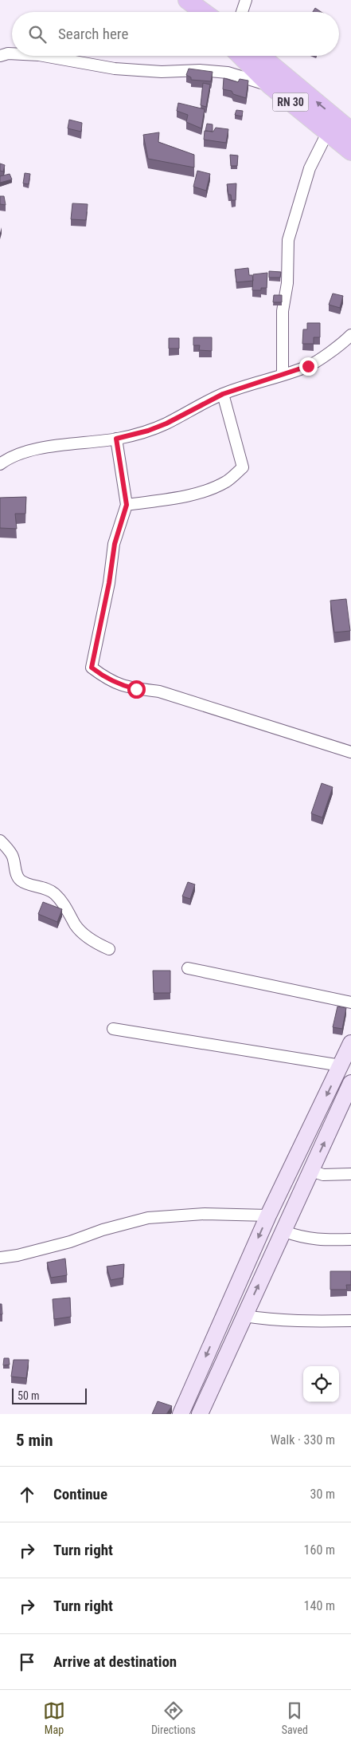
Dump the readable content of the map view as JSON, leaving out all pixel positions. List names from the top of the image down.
{
  "streets": {
    "main road": ["RN 30"]
  },
  "scale_bar": "50 m",
  "page": {
    "search": "Search here",
    "scale": "50 m",
    "heading": ["5 min", "Walk · 330 m"],
    "list": [
      ["Continue", "30 m"],
      ["Turn right", "160 m"],
      ["Turn right", "140 m"],
      "Arrive at destination"
    ],
    "nav": ["Map", "Directions", "Saved"]
  }
}
